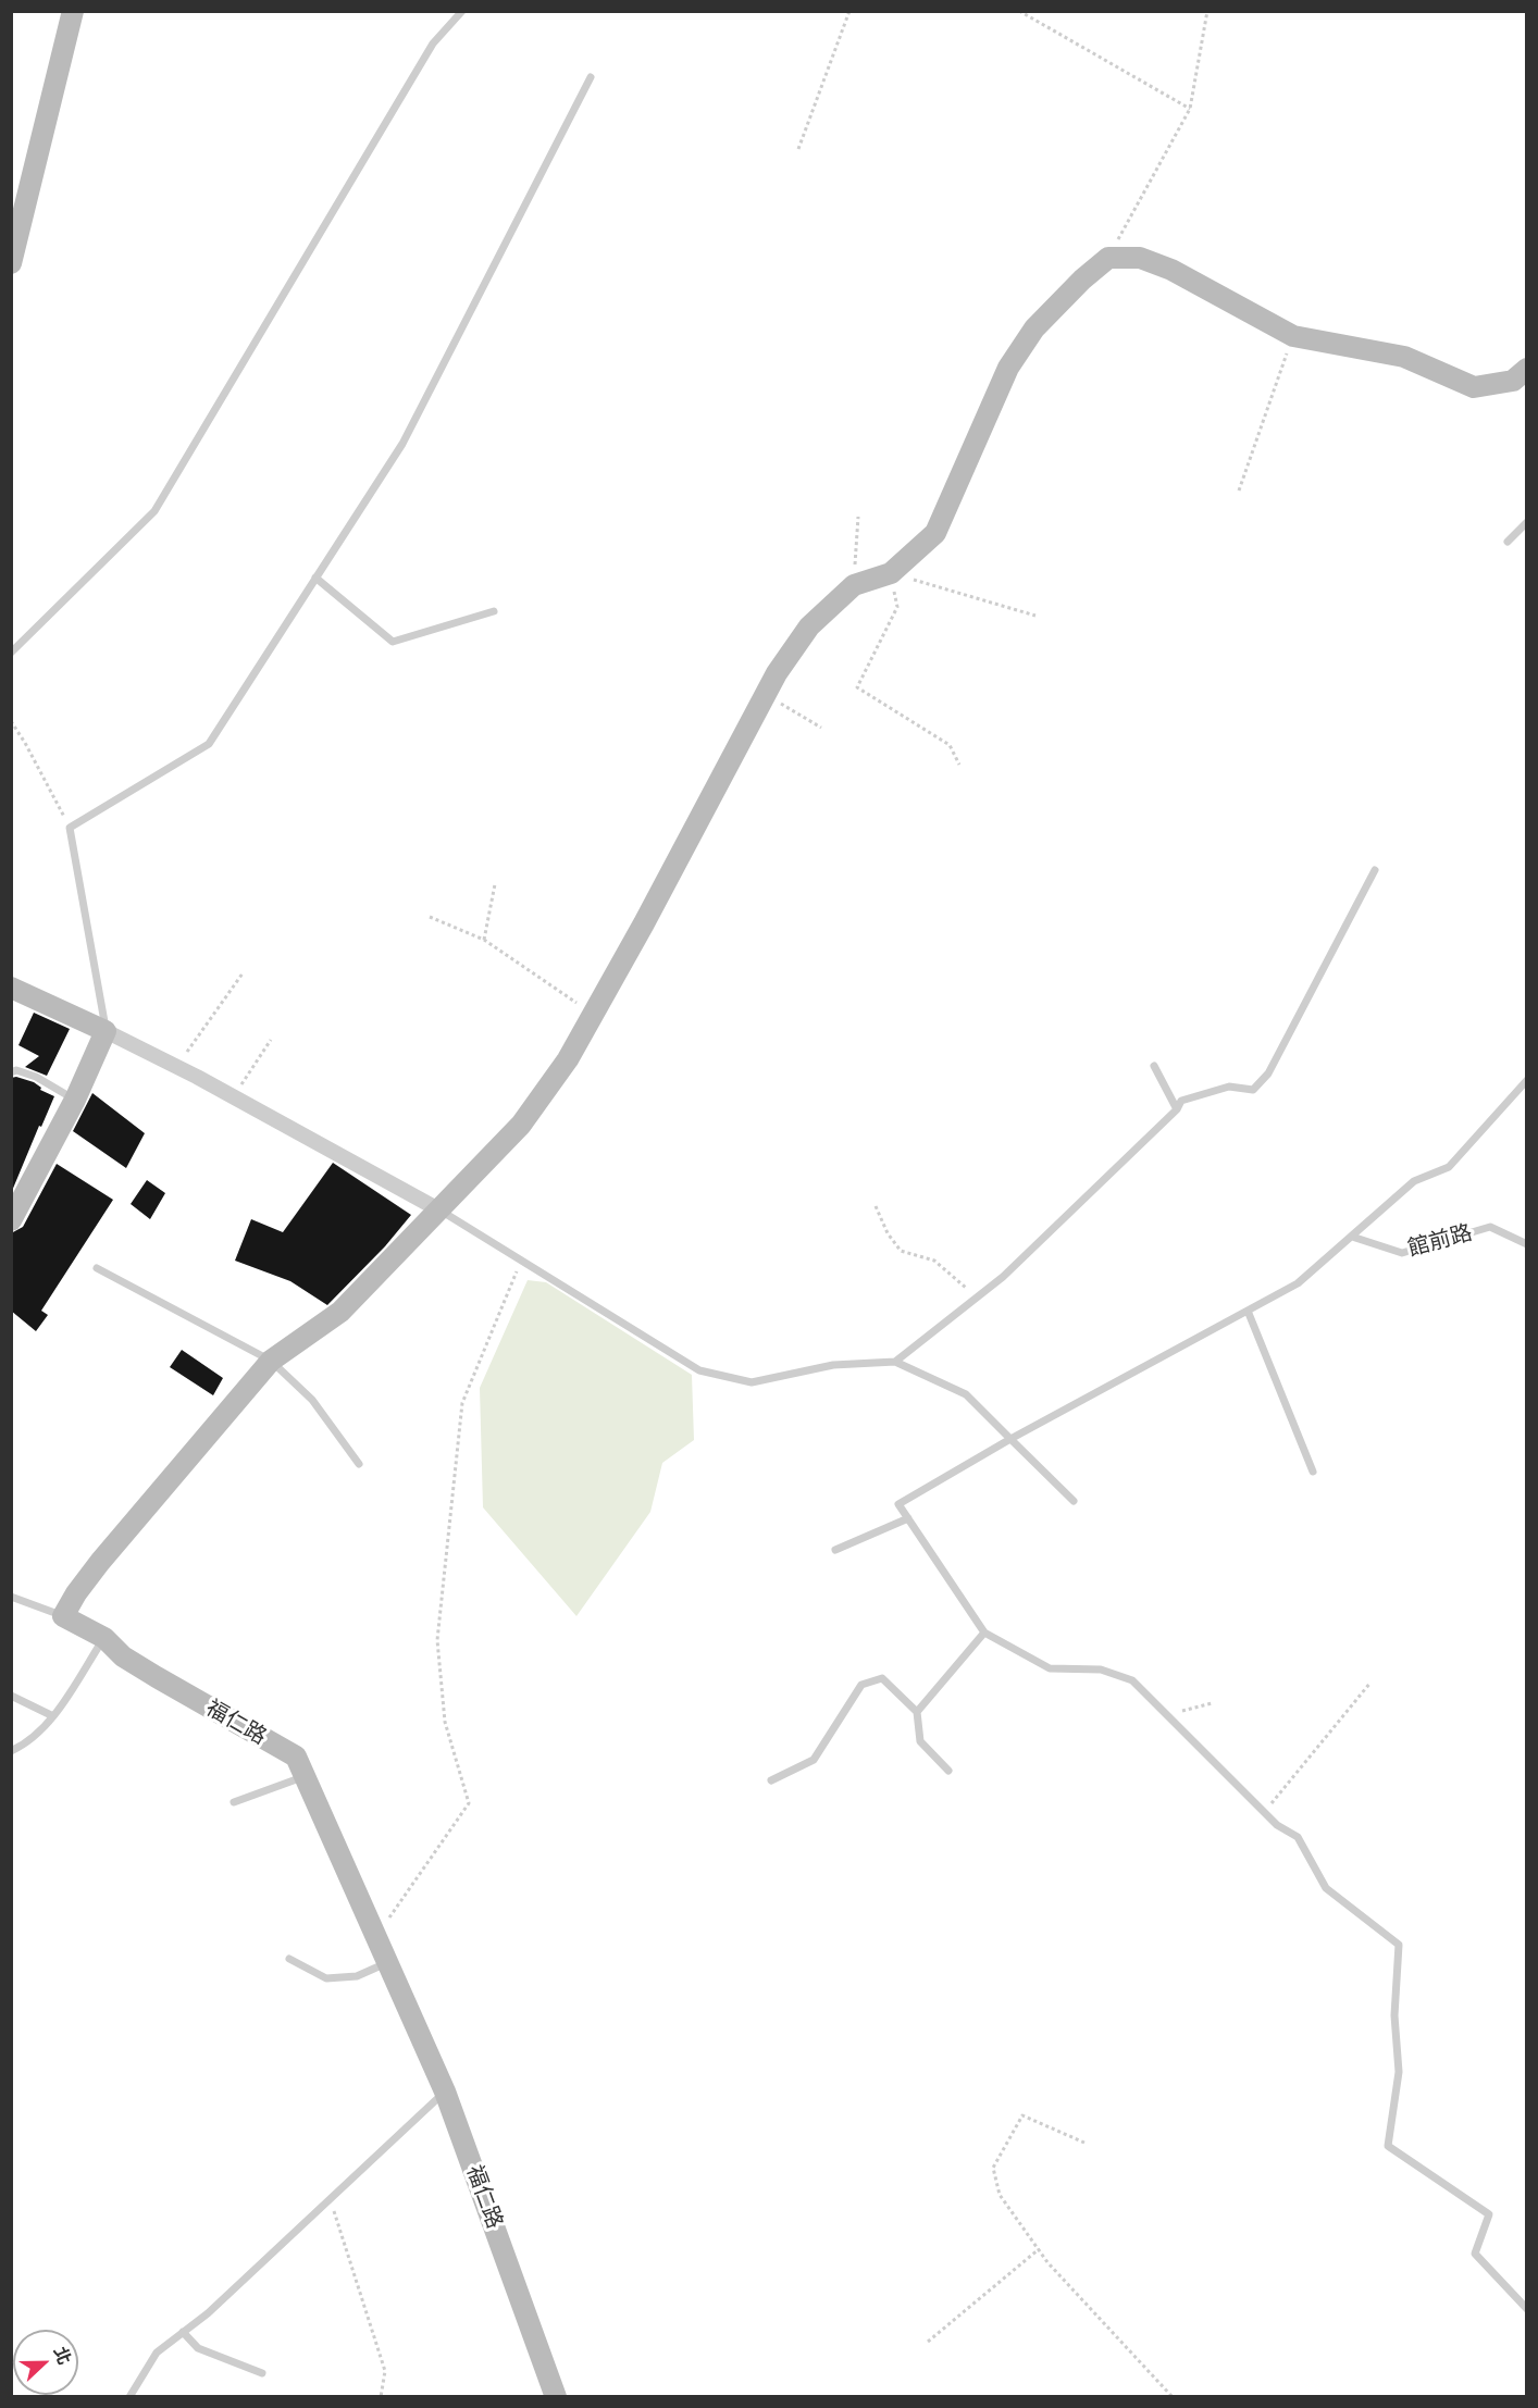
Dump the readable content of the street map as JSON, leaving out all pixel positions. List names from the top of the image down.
{
  "streets": {
    "street": ["福仁路"],
    "lane": ["館前路"]
  },
  "north": "right"
}
